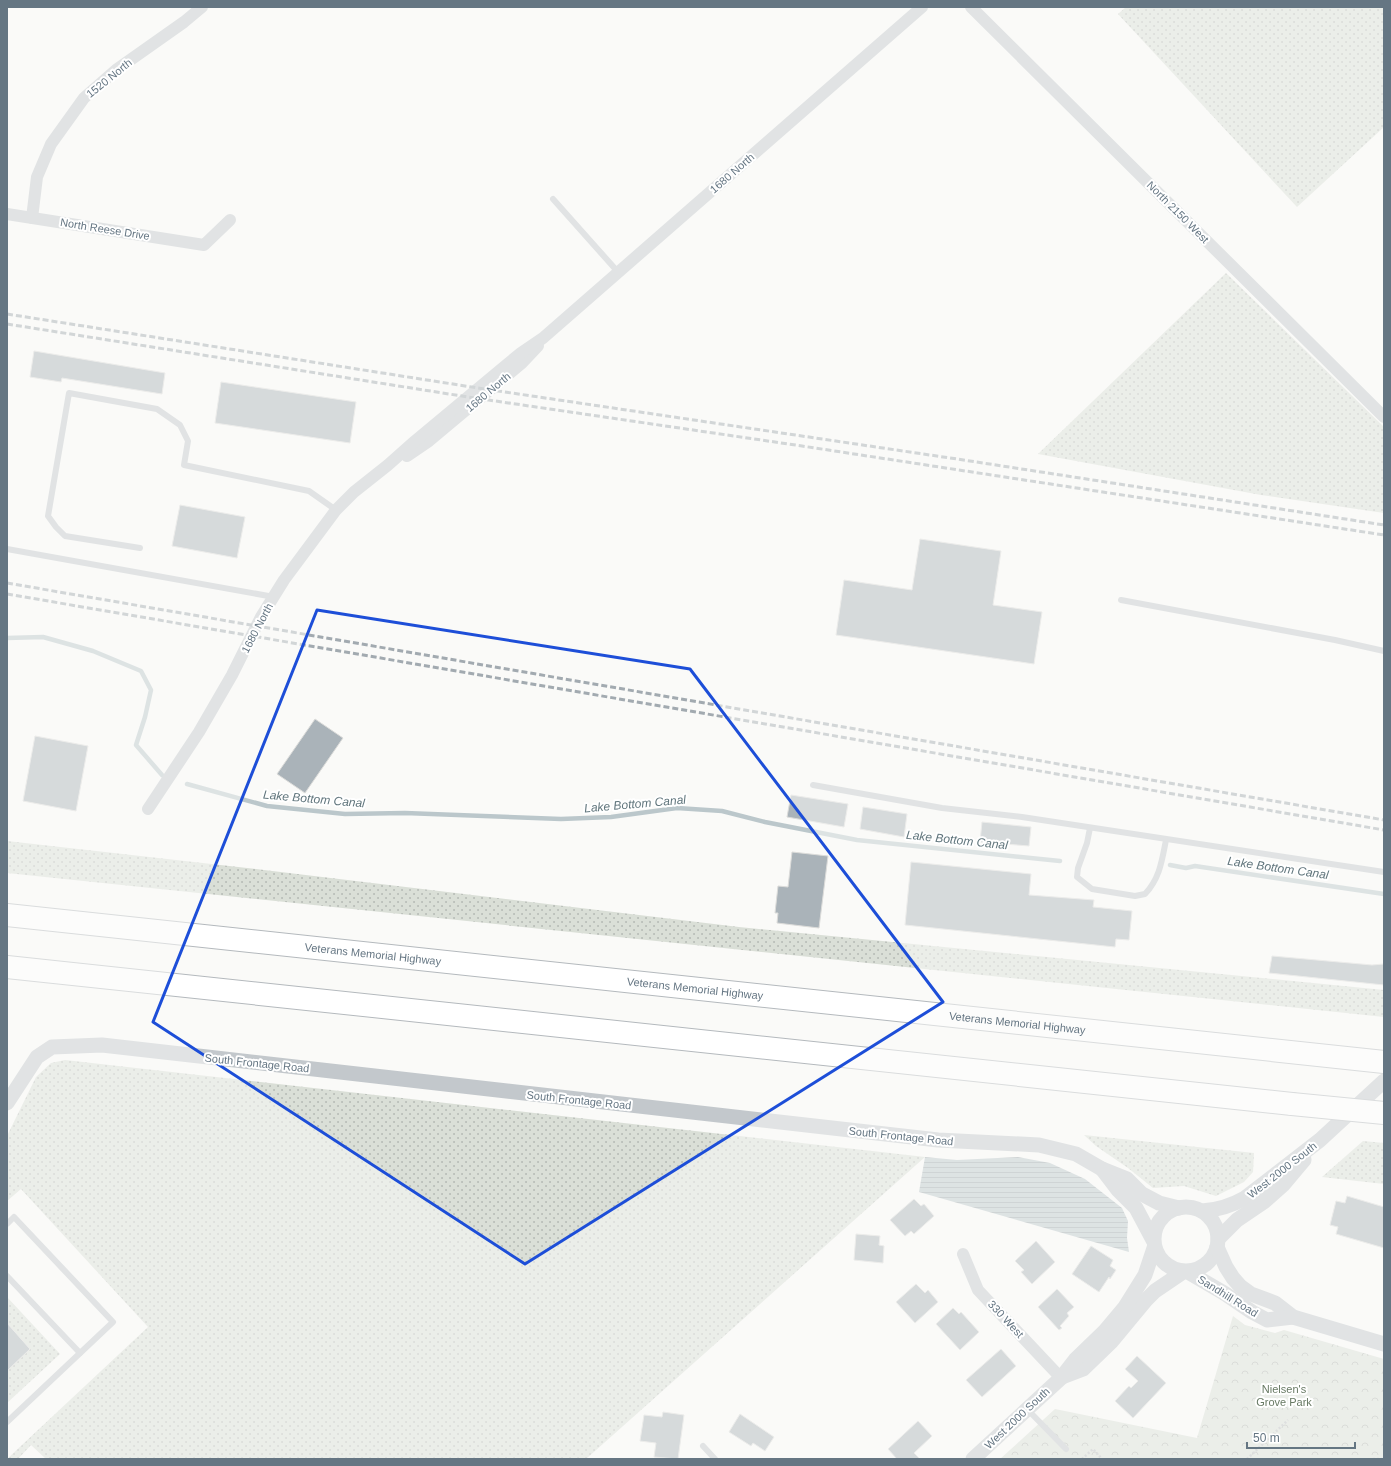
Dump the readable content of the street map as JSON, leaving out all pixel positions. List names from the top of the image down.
{
  "streets": {
    "highway": ["Veterans Memorial Highway"],
    "street": [
      "1520 North",
      "1680 North",
      "North 2150 West",
      "North Reese Drive",
      "South Frontage Road",
      "West 2000 South",
      "Sandhill Road",
      "330 West"
    ]
  },
  "crossings": [
    ["1520 North", "North Reese Drive"],
    ["South Frontage Road", "West 2000 South"],
    ["South Frontage Road", "Sandhill Road"],
    ["West 2000 South", "Sandhill Road"],
    ["West 2000 South", "330 West"]
  ],
  "water": ["Lake Bottom Canal"],
  "parks": ["Nielsen's Grove Park"],
  "scale_bar": "50 m"
}
